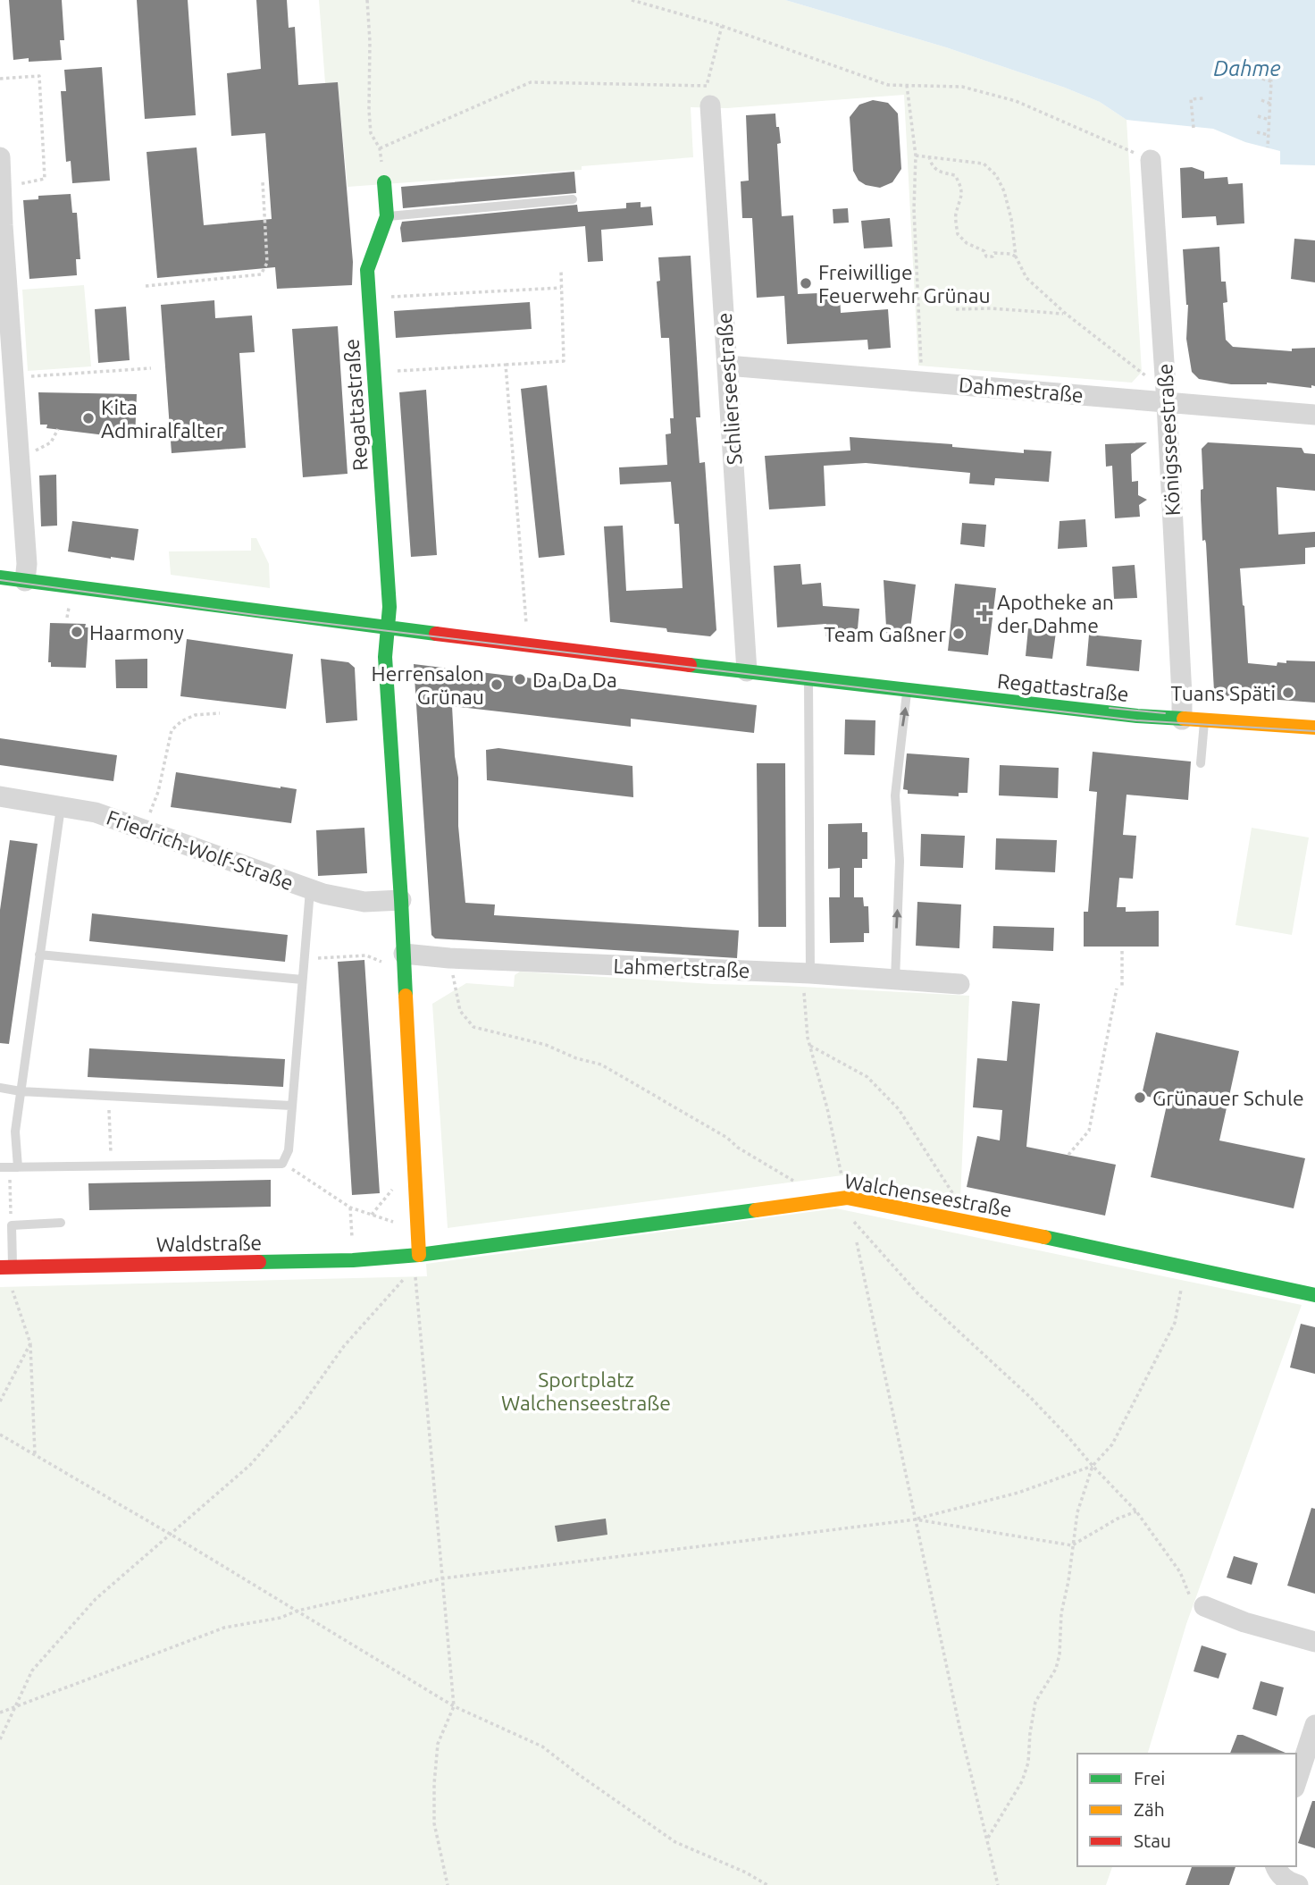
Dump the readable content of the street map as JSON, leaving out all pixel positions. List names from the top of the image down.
{
  "streets": {
    "street": [
      "Schlierseestraße",
      "Dahmestraße",
      "Regattastraße",
      "Königsseestraße",
      "Friedrich-Wolf-Straße",
      "Lahmertstraße",
      "Walchenseestraße",
      "Waldstraße"
    ]
  },
  "crossings": [
    ["Schlierseestraße", "Dahmestraße"],
    ["Schlierseestraße", "Regattastraße"],
    ["Dahmestraße", "Königsseestraße"],
    ["Regattastraße", "Königsseestraße"],
    ["Walchenseestraße", "Waldstraße"]
  ],
  "water": ["Dahme"],
  "parks": ["Sportplatz Walchenseestraße"],
  "places": {
    "other": [
      "Freiwillige Feuerwehr Grünau",
      "Kita Admiralfalter",
      "Haarmony",
      "Team Gaßner",
      "Da Da Da",
      "Herrensalon Grünau",
      "Tuans Späti",
      "Grünauer Schule"
    ],
    "health": ["Apotheke an der Dahme"]
  },
  "legend": ["Frei", "Zäh", "Stau"]
}
